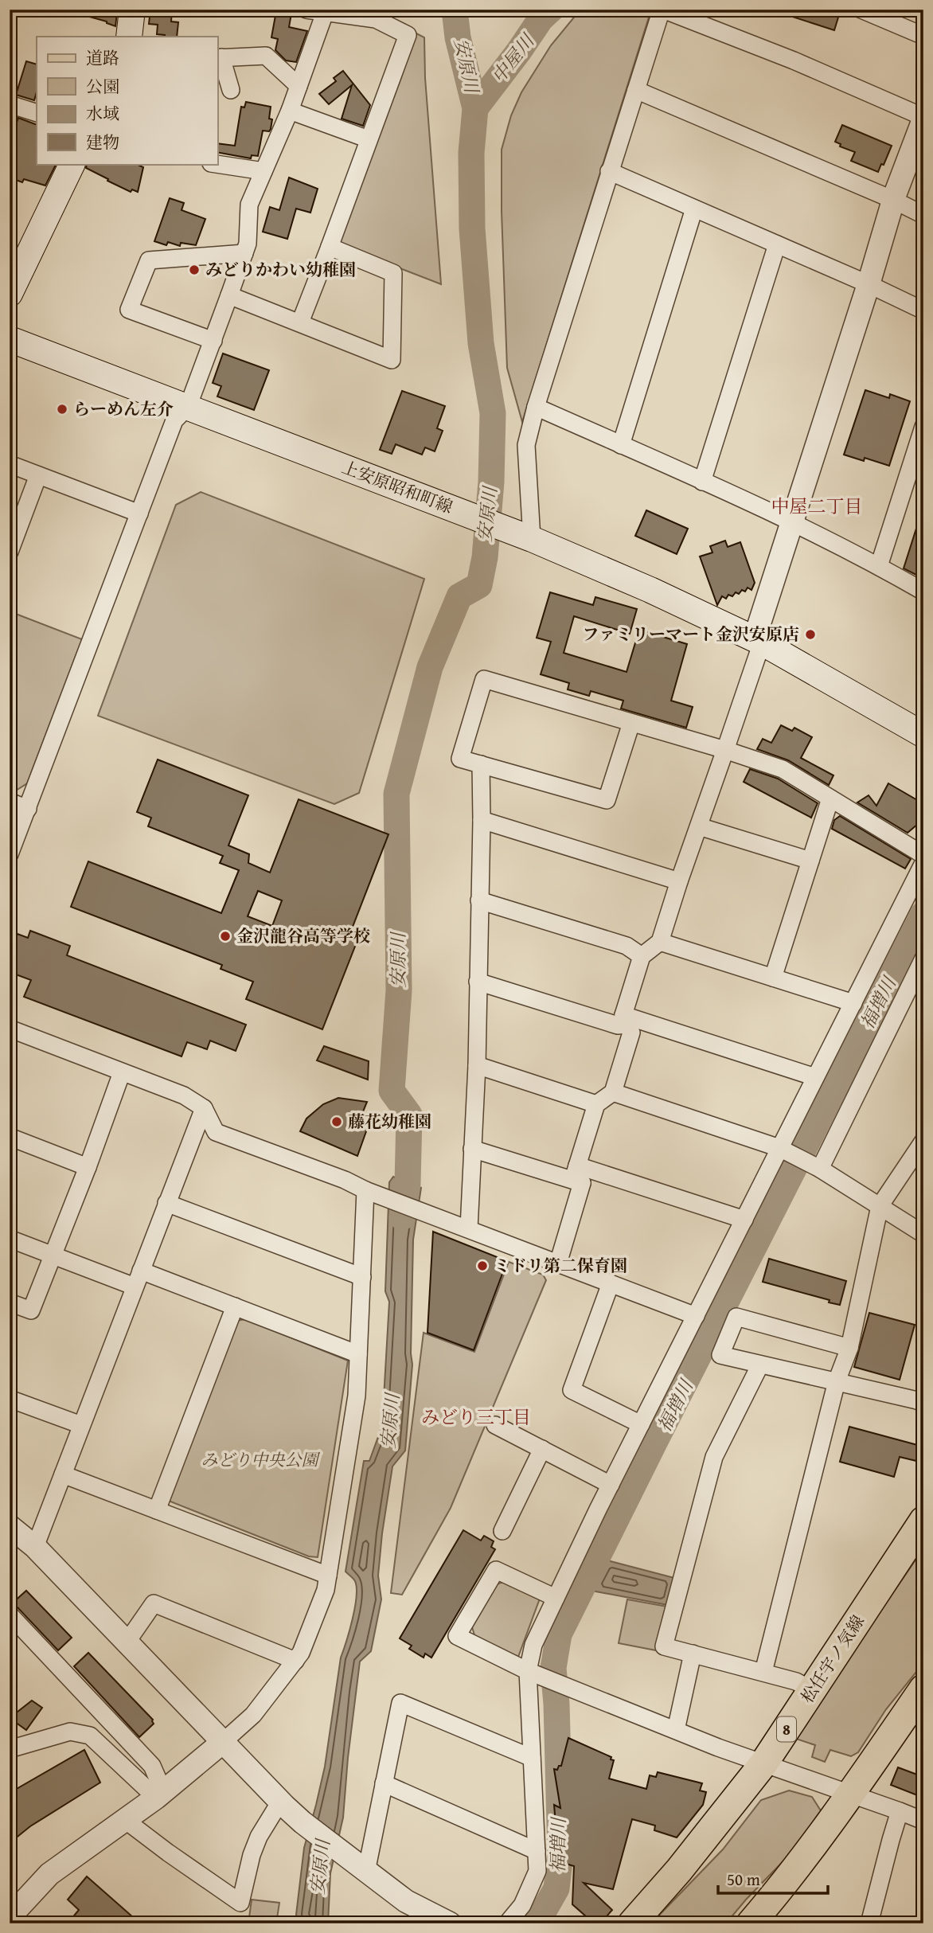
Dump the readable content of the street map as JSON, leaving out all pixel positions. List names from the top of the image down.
{
  "streets": {
    "main road": ["上安原昭和町線", "松任宇ノ気線", "8"]
  },
  "districts": ["中屋二丁目", "みどり三丁目"],
  "water": ["中屋川", "安原川", "福増川"],
  "parks": ["みどり中央公園"],
  "places": [
    "みどりかわい幼稚園",
    "らーめん左介",
    "ファミリーマート金沢安原店",
    "金沢龍谷高等学校",
    "藤花幼稚園",
    "ミドリ第二保育園"
  ],
  "legend": [
    "道路",
    "公園",
    "水域",
    "建物"
  ],
  "scale_bar": "50 m"
}
